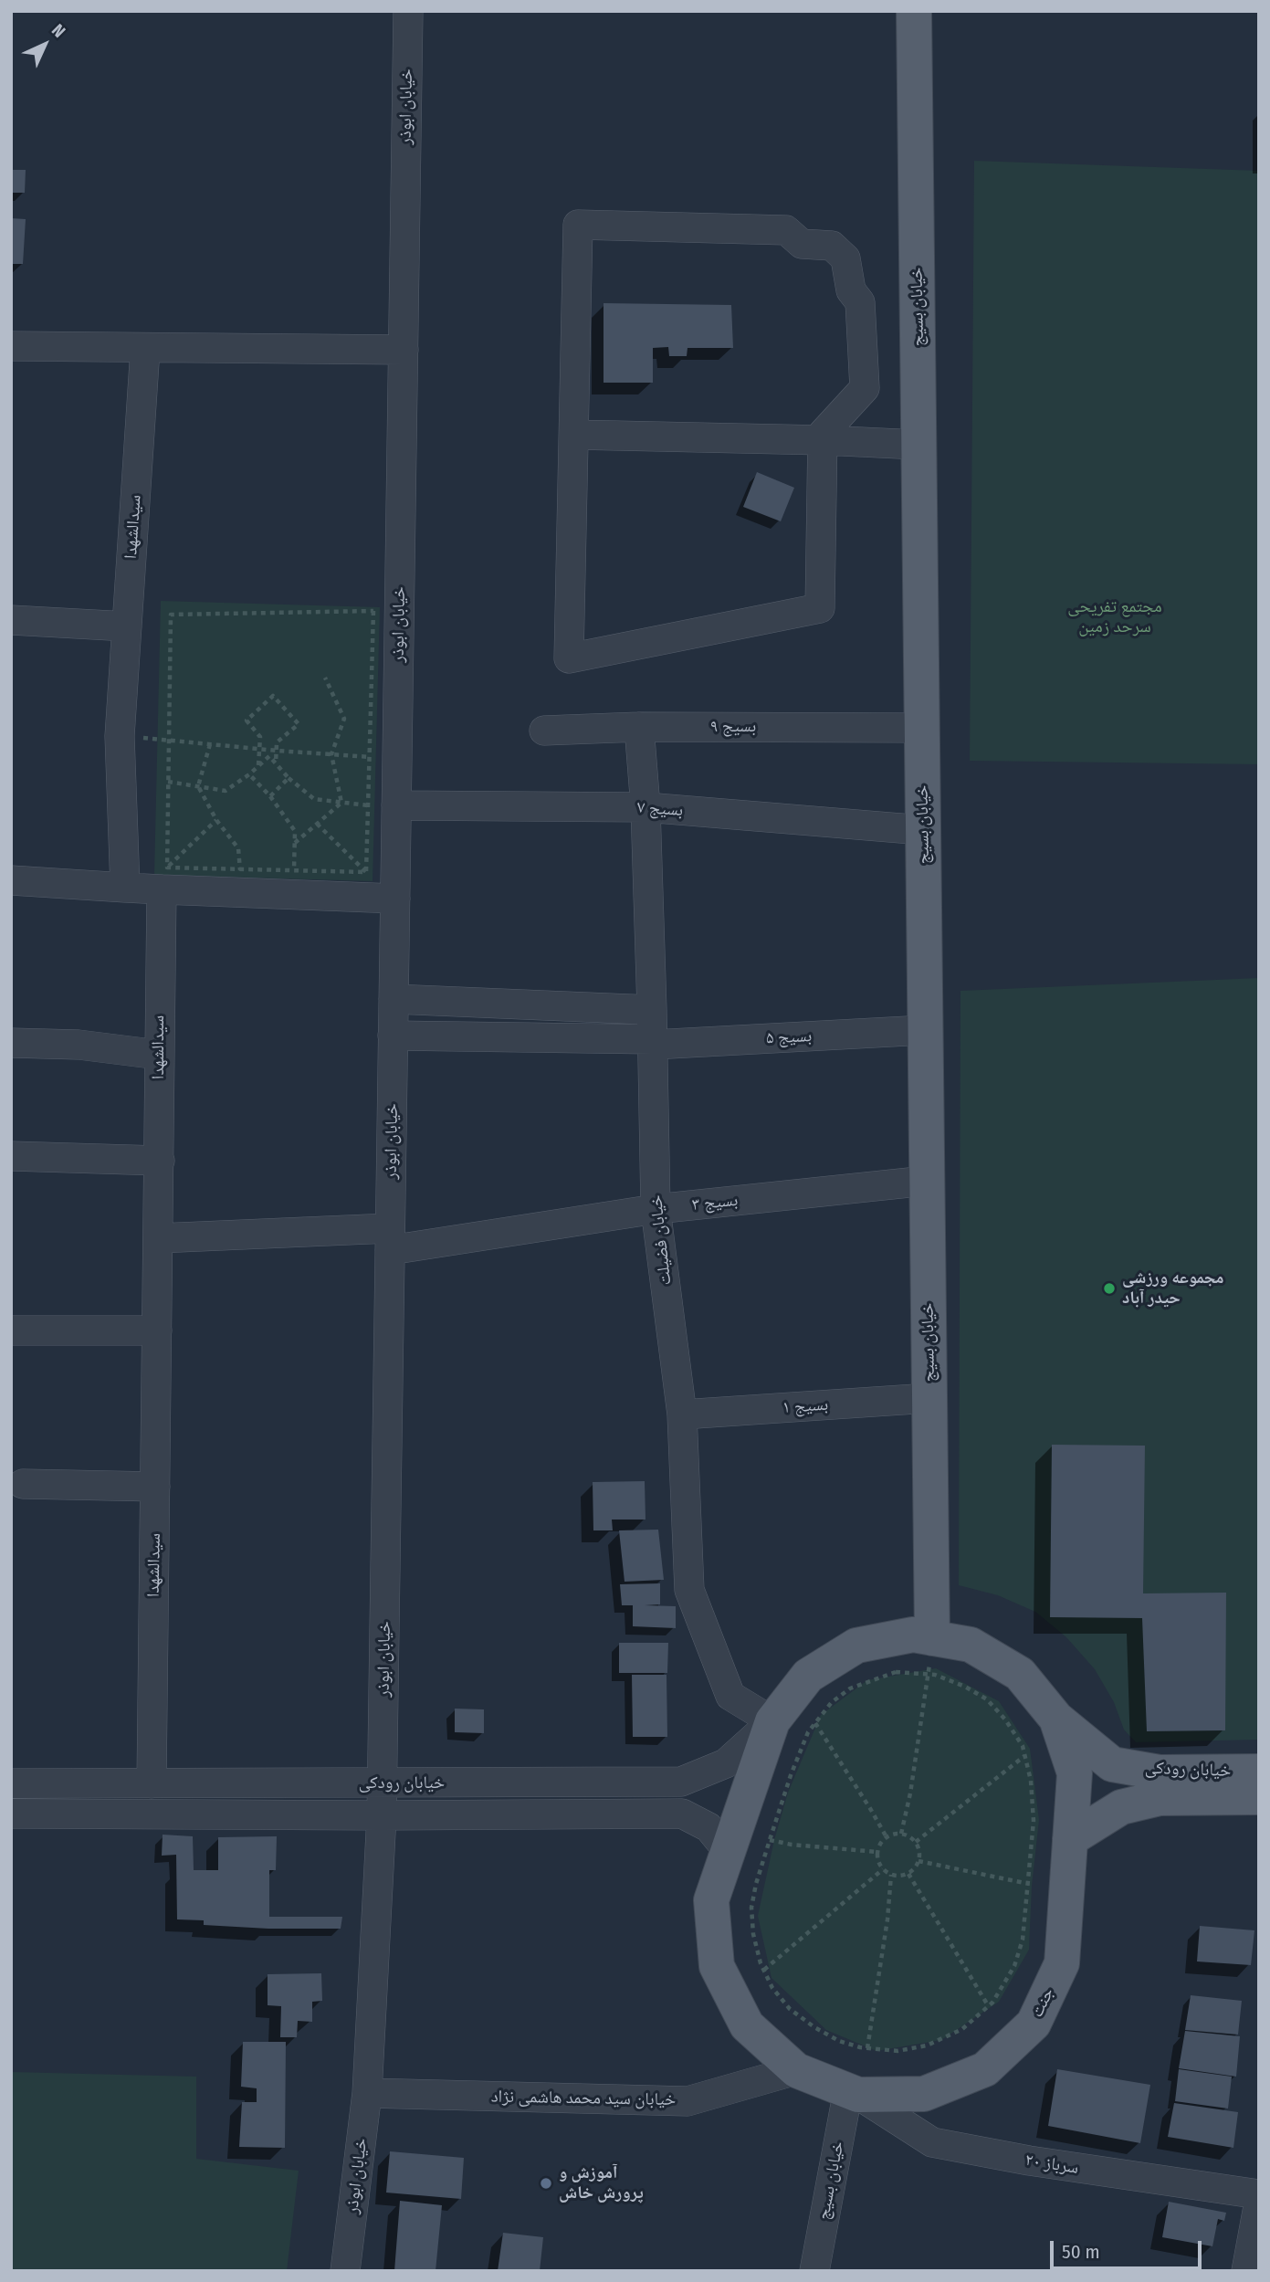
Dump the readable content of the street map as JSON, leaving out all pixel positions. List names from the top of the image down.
{
  "streets": {
    "main road": ["خیابان بسیج", "خیابان رودکی", "جنت"],
    "street": [
      "خیابان ابوذر",
      "سیدالشهدا",
      "بسیج ۹",
      "بسیج ۷",
      "بسیج ۵",
      "بسیج ۳",
      "خیابان فضیلت",
      "بسیج ۱",
      "خیابان سید محمد هاشمی نژاد",
      "سرباز ۲۰"
    ]
  },
  "crossings": [
    ["خیابان ابوذر", "بسیج ۷"],
    ["خیابان ابوذر", "بسیج ۵"],
    ["خیابان ابوذر", "بسیج ۳"],
    ["خیابان ابوذر", "خیابان رودکی"],
    ["خیابان ابوذر", "خیابان سید محمد هاشمی نژاد"],
    ["خیابان بسیج", "بسیج ۹"],
    ["خیابان بسیج", "بسیج ۷"],
    ["خیابان بسیج", "بسیج ۵"],
    ["خیابان بسیج", "بسیج ۳"],
    ["خیابان بسیج", "بسیج ۱"],
    ["خیابان بسیج", "جنت"],
    ["خیابان بسیج", "سرباز ۲۰"],
    ["سیدالشهدا", "بسیج ۳"],
    ["سیدالشهدا", "خیابان رودکی"],
    ["بسیج ۹", "خیابان فضیلت"],
    ["بسیج ۷", "خیابان فضیلت"],
    ["بسیج ۵", "خیابان فضیلت"],
    ["بسیج ۳", "خیابان فضیلت"],
    ["خیابان فضیلت", "بسیج ۱"],
    ["خیابان فضیلت", "خیابان رودکی"],
    ["خیابان فضیلت", "جنت"],
    ["خیابان رودکی", "جنت"],
    ["جنت", "خیابان سید محمد هاشمی نژاد"],
    ["جنت", "سرباز ۲۰"]
  ],
  "parks": ["مجتمع تفریحی سرحد زمین"],
  "places": ["مجموعه ورزشی حیدر آباد", "آموزش و پرورش خاش"],
  "scale_bar": "50 m",
  "north": "top right"
}
